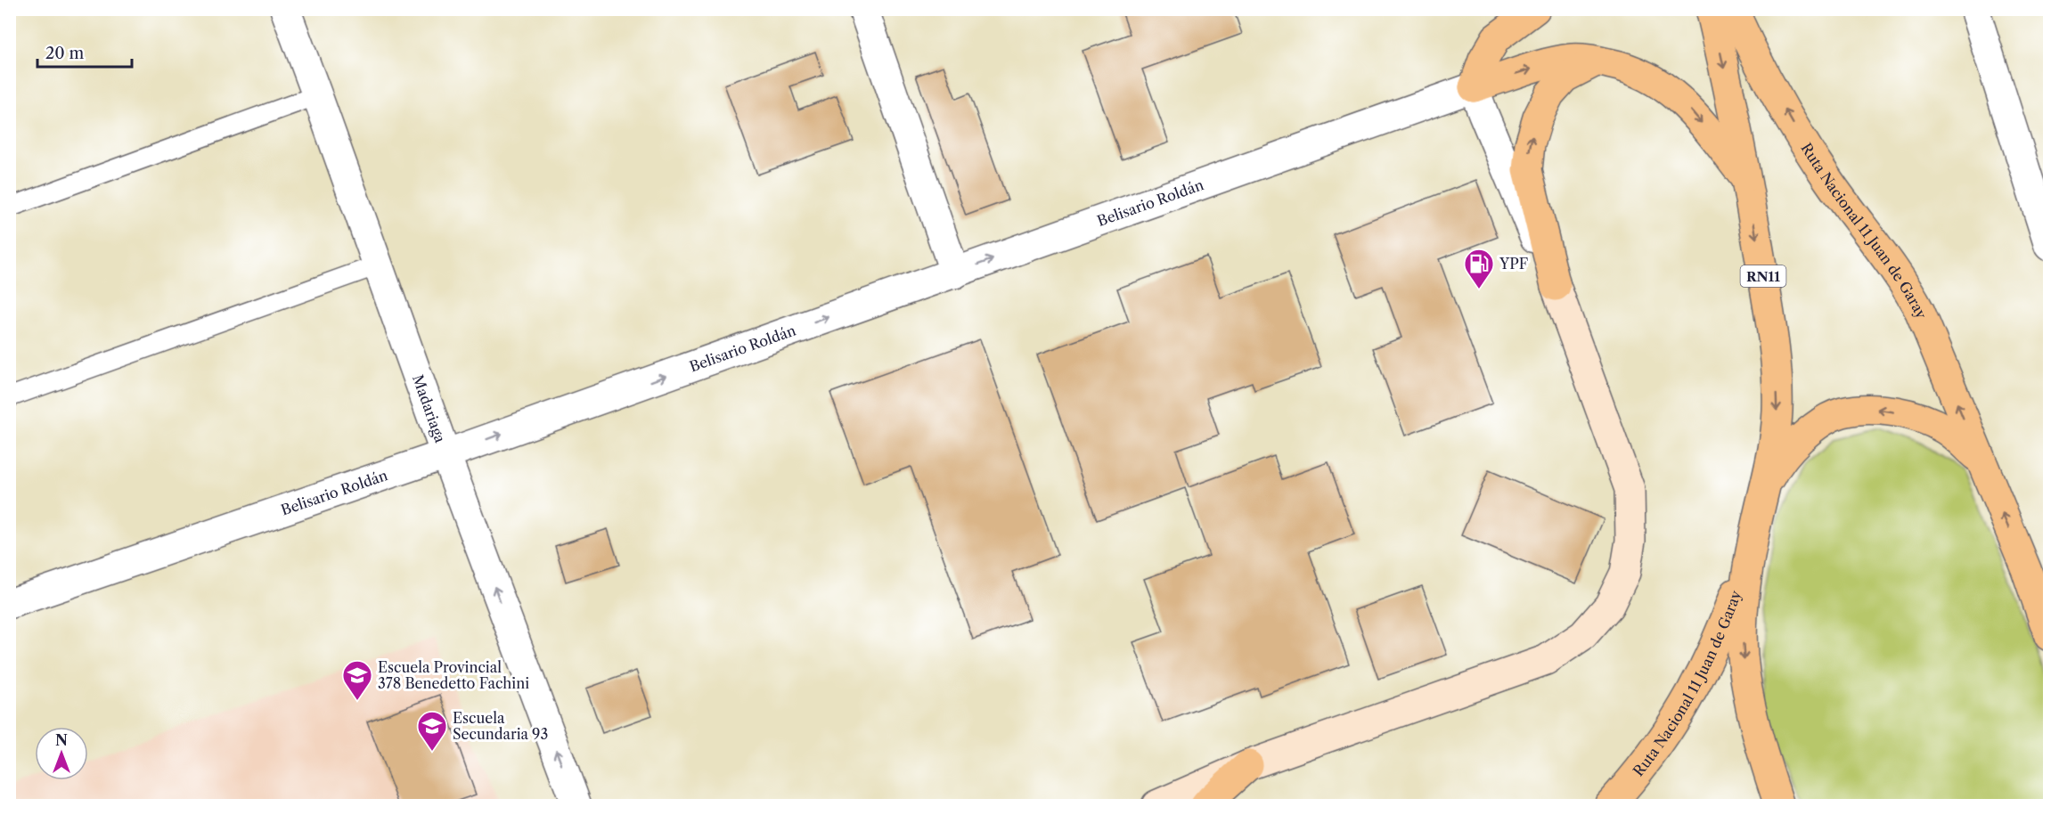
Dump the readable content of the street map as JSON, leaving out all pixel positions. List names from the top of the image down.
{
  "streets": {
    "highway": ["Ruta Nacional 11 Juan de Garay", "RN11"],
    "street": ["Belisario Roldán", "Madariaga"]
  },
  "crossings": [
    ["Belisario Roldán", "Madariaga"]
  ],
  "one_way": ["Belisario Roldán", "Madariaga"],
  "places": {
    "fuel station": ["YPF"],
    "school or university": ["Escuela Provincial 378 Benedetto Fachini", "Escuela Secundaria 93"]
  },
  "scale_bar": "20 m",
  "north": "top"
}
